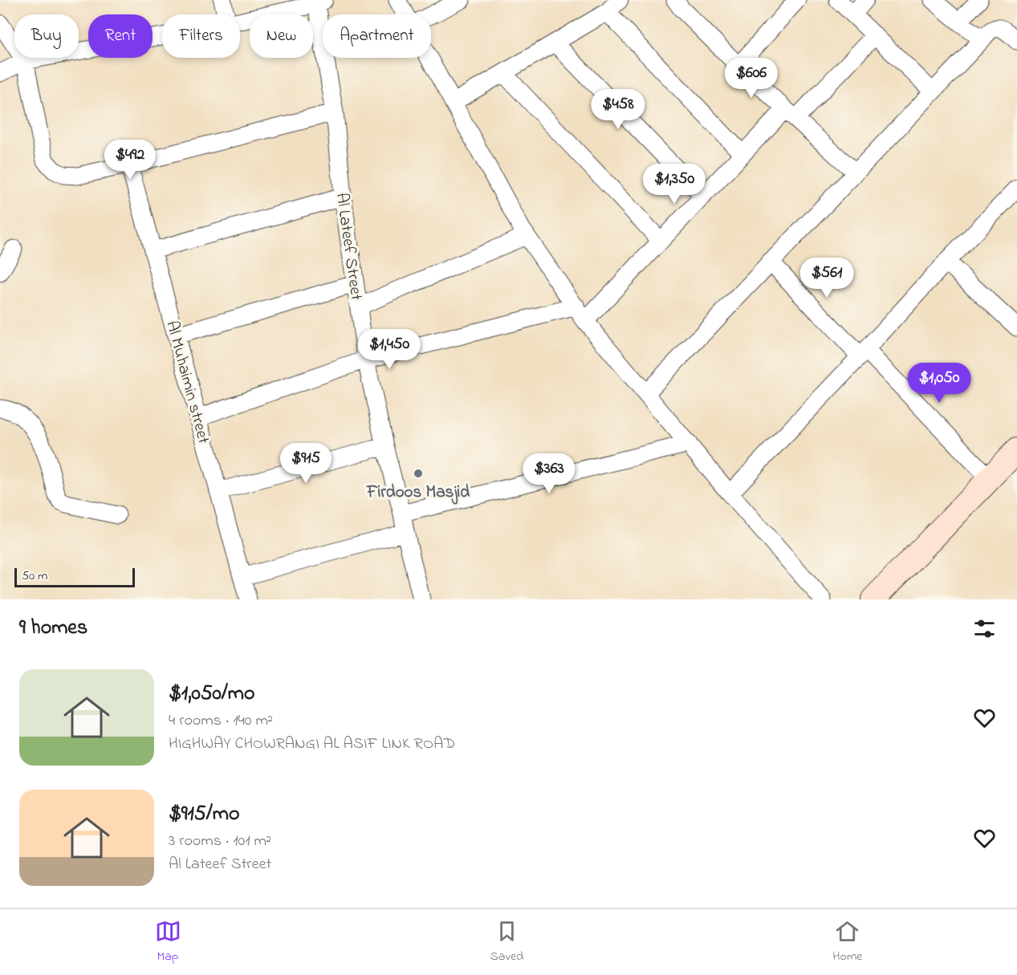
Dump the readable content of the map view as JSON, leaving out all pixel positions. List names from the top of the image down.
{
  "streets": {
    "street": ["Al Lateef Street", "Al Muhaimin street"]
  },
  "places": ["Firdoos Masjid"],
  "scale_bar": "50 m",
  "page": {
    "chip": [
      "Buy",
      "Rent",
      "Filters",
      "New",
      "Apartment"
    ],
    "price": [
      "$606",
      "$458",
      "$492",
      "$1,350",
      "$561",
      "$1,450",
      "$1,050",
      "$915",
      "$363"
    ],
    "scale": "50 m",
    "heading": "9 homes",
    "list": [
      {
        "name": "$1,050/mo",
        "note": "4 rooms · 140 m² · HIGHWAY CHOWRANGI AL ASIF LINK ROAD"
      },
      {
        "name": "$915/mo",
        "note": "3 rooms · 101 m² · Al Lateef Street"
      }
    ],
    "tabs": ["Map", "Saved", "Home"]
  }
}
